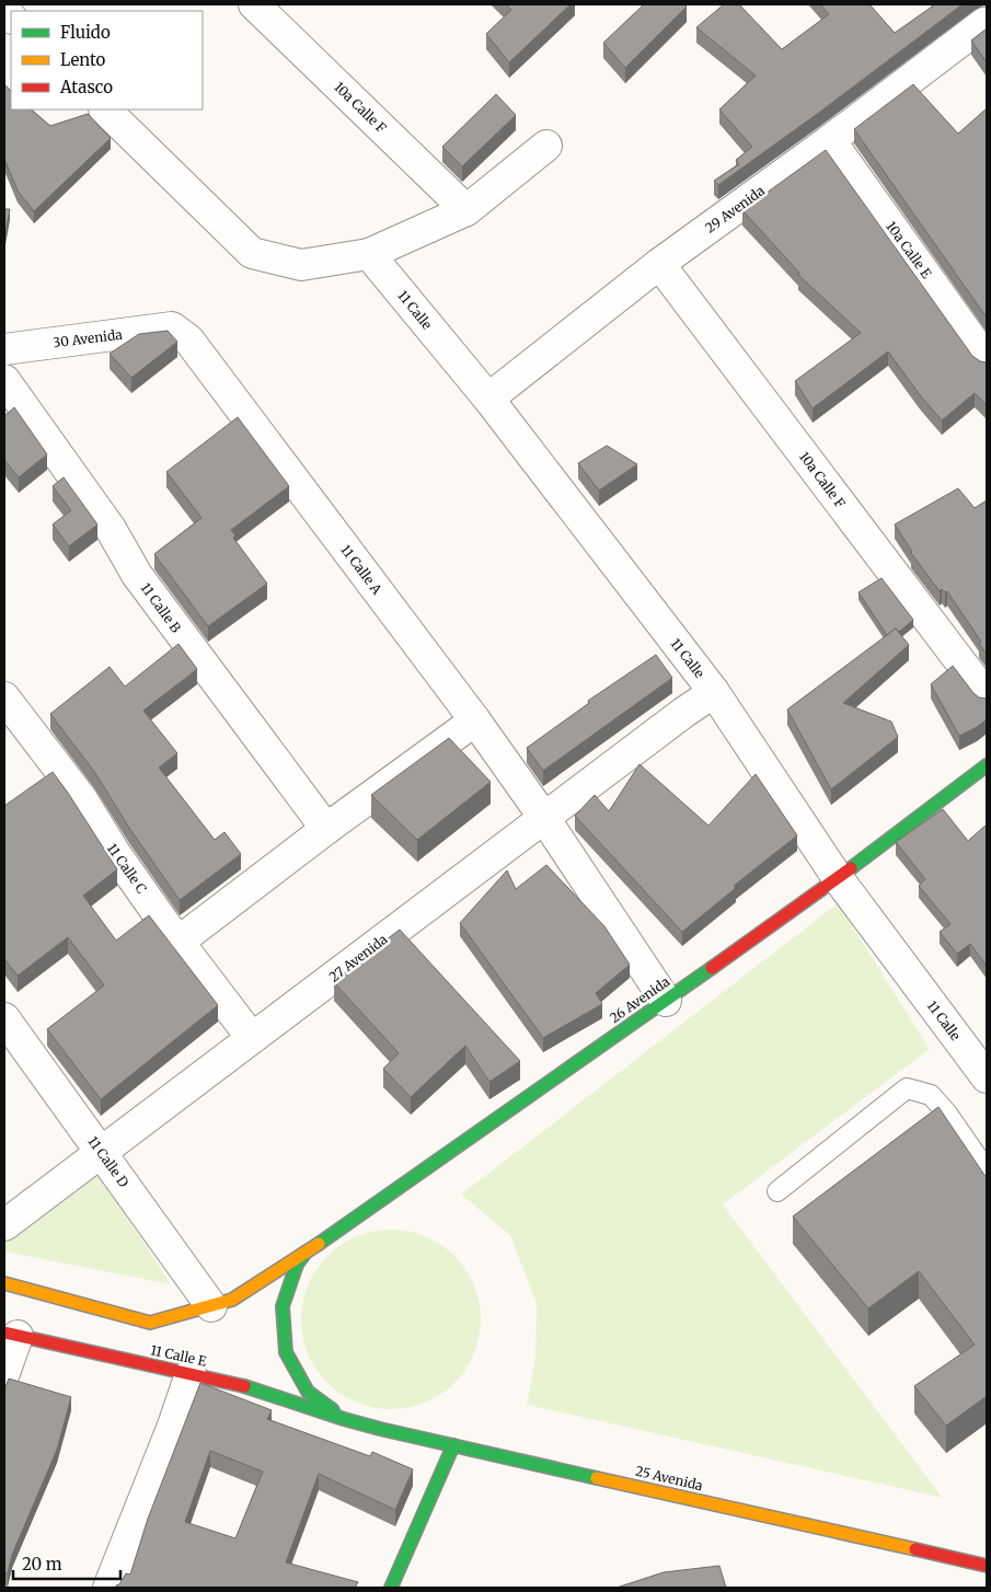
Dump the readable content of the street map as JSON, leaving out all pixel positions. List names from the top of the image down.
{
  "streets": {
    "street": [
      "10a Calle F",
      "29 Avenida",
      "10a Calle E",
      "11 Calle",
      "30 Avenida",
      "11 Calle A",
      "11 Calle B",
      "11 Calle C",
      "27 Avenida",
      "26 Avenida",
      "11 Calle D",
      "11 Calle E",
      "25 Avenida"
    ]
  },
  "crossings": [
    ["10a Calle F", "29 Avenida"],
    ["29 Avenida", "10a Calle E"],
    ["29 Avenida", "11 Calle"],
    ["11 Calle", "27 Avenida"],
    ["11 Calle", "26 Avenida"],
    ["30 Avenida", "11 Calle A"],
    ["11 Calle A", "27 Avenida"],
    ["11 Calle A", "26 Avenida"],
    ["11 Calle C", "27 Avenida"],
    ["27 Avenida", "11 Calle D"],
    ["26 Avenida", "11 Calle E"],
    ["11 Calle D", "11 Calle E"],
    ["11 Calle E", "25 Avenida"]
  ],
  "legend": ["Fluido", "Lento", "Atasco"],
  "scale_bar": "20 m"
}
